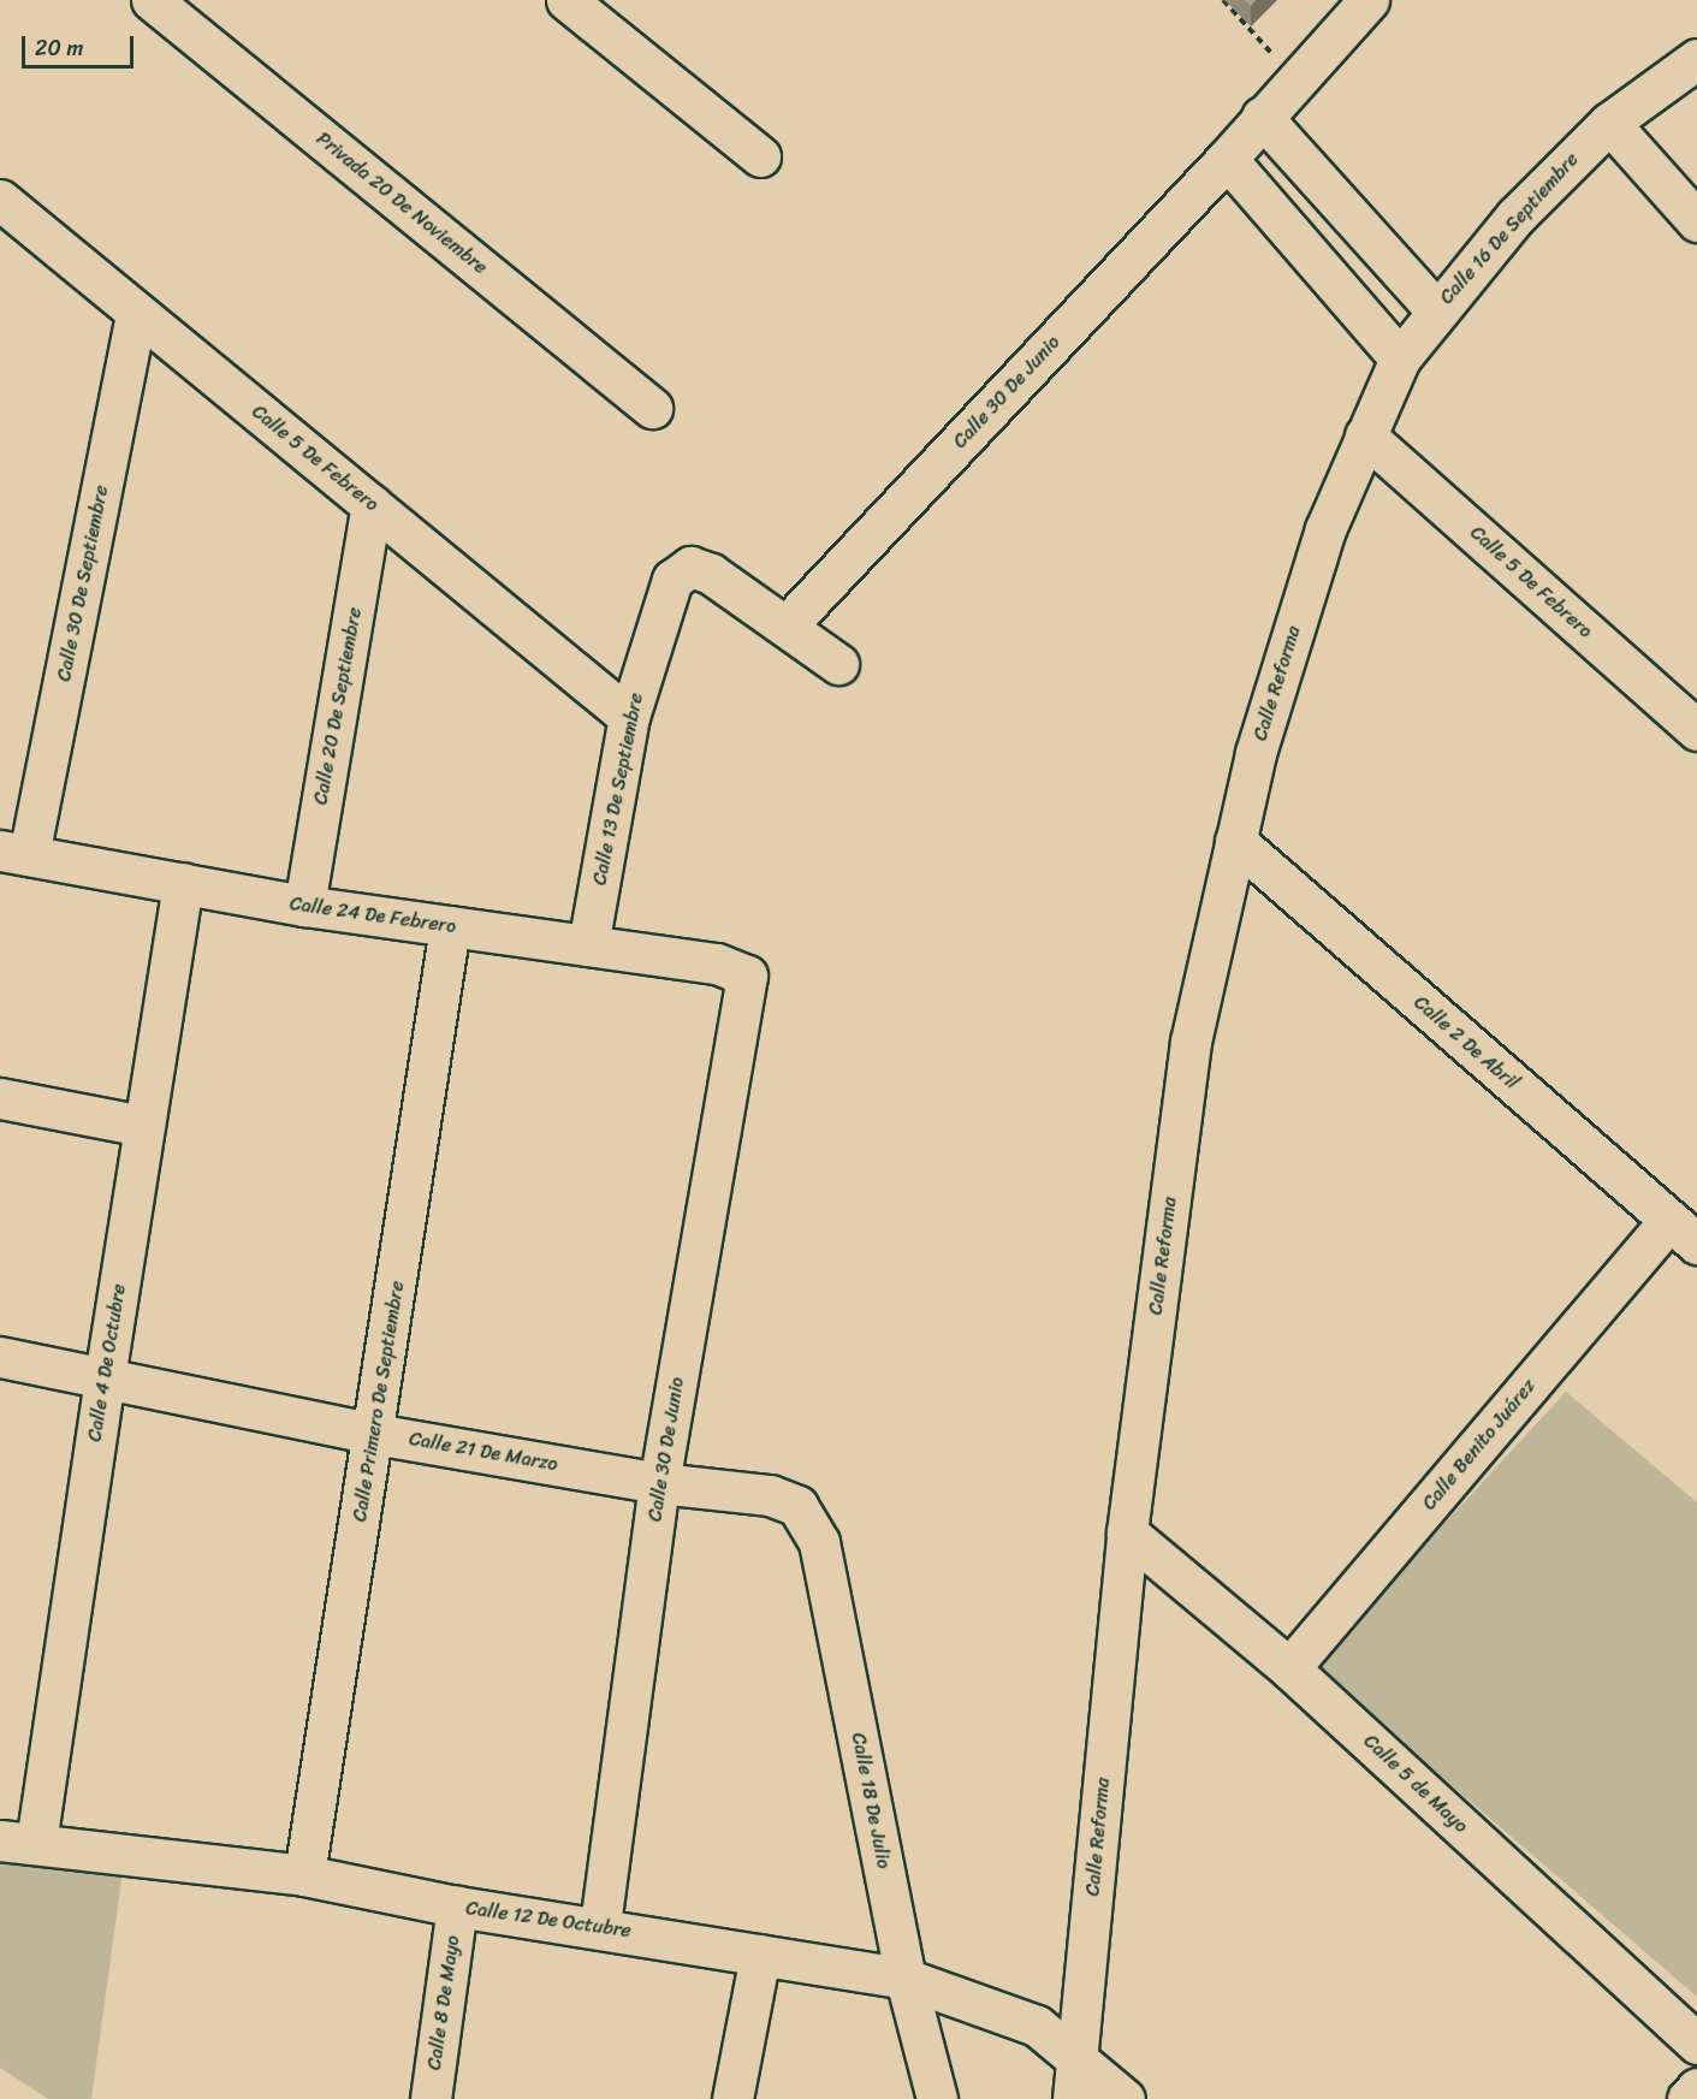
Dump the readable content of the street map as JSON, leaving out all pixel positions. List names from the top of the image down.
{
  "streets": {
    "street": [
      "Privada 20 De Noviembre",
      "Calle 16 De Septiembre",
      "Calle 30 De Junio",
      "Calle 5 De Febrero",
      "Calle 30 De Septiembre",
      "Calle Reforma",
      "Calle 20 De Septiembre",
      "Calle 13 De Septiembre",
      "Calle 24 De Febrero",
      "Calle 2 De Abril",
      "Calle 4 De Octubre",
      "Calle Primero De Septiembre",
      "Calle Benito Juárez",
      "Calle 21 De Marzo",
      "Calle 5 de Mayo",
      "Calle 18 De Julio",
      "Calle 12 De Octubre",
      "Calle 8 De Mayo"
    ]
  },
  "crossings": [
    ["Calle 16 De Septiembre", "Calle 5 De Febrero"],
    ["Calle 16 De Septiembre", "Calle Reforma"],
    ["Calle 30 De Junio", "Calle 13 De Septiembre"],
    ["Calle 30 De Junio", "Calle 24 De Febrero"],
    ["Calle 30 De Junio", "Calle 21 De Marzo"],
    ["Calle 30 De Junio", "Calle 12 De Octubre"],
    ["Calle 5 De Febrero", "Calle 30 De Septiembre"],
    ["Calle 5 De Febrero", "Calle Reforma"],
    ["Calle 5 De Febrero", "Calle 20 De Septiembre"],
    ["Calle 5 De Febrero", "Calle 13 De Septiembre"],
    ["Calle 30 De Septiembre", "Calle 24 De Febrero"],
    ["Calle Reforma", "Calle 2 De Abril"],
    ["Calle Reforma", "Calle 5 de Mayo"],
    ["Calle Reforma", "Calle 12 De Octubre"],
    ["Calle 20 De Septiembre", "Calle 24 De Febrero"],
    ["Calle 13 De Septiembre", "Calle 24 De Febrero"],
    ["Calle 24 De Febrero", "Calle 4 De Octubre"],
    ["Calle 24 De Febrero", "Calle Primero De Septiembre"],
    ["Calle 2 De Abril", "Calle Benito Juárez"],
    ["Calle 4 De Octubre", "Calle 21 De Marzo"],
    ["Calle 4 De Octubre", "Calle 12 De Octubre"],
    ["Calle Primero De Septiembre", "Calle 21 De Marzo"],
    ["Calle Primero De Septiembre", "Calle 12 De Octubre"],
    ["Calle Benito Juárez", "Calle 5 de Mayo"],
    ["Calle 21 De Marzo", "Calle 18 De Julio"],
    ["Calle 18 De Julio", "Calle 12 De Octubre"],
    ["Calle 12 De Octubre", "Calle 8 De Mayo"]
  ],
  "scale_bar": "20 m"
}
